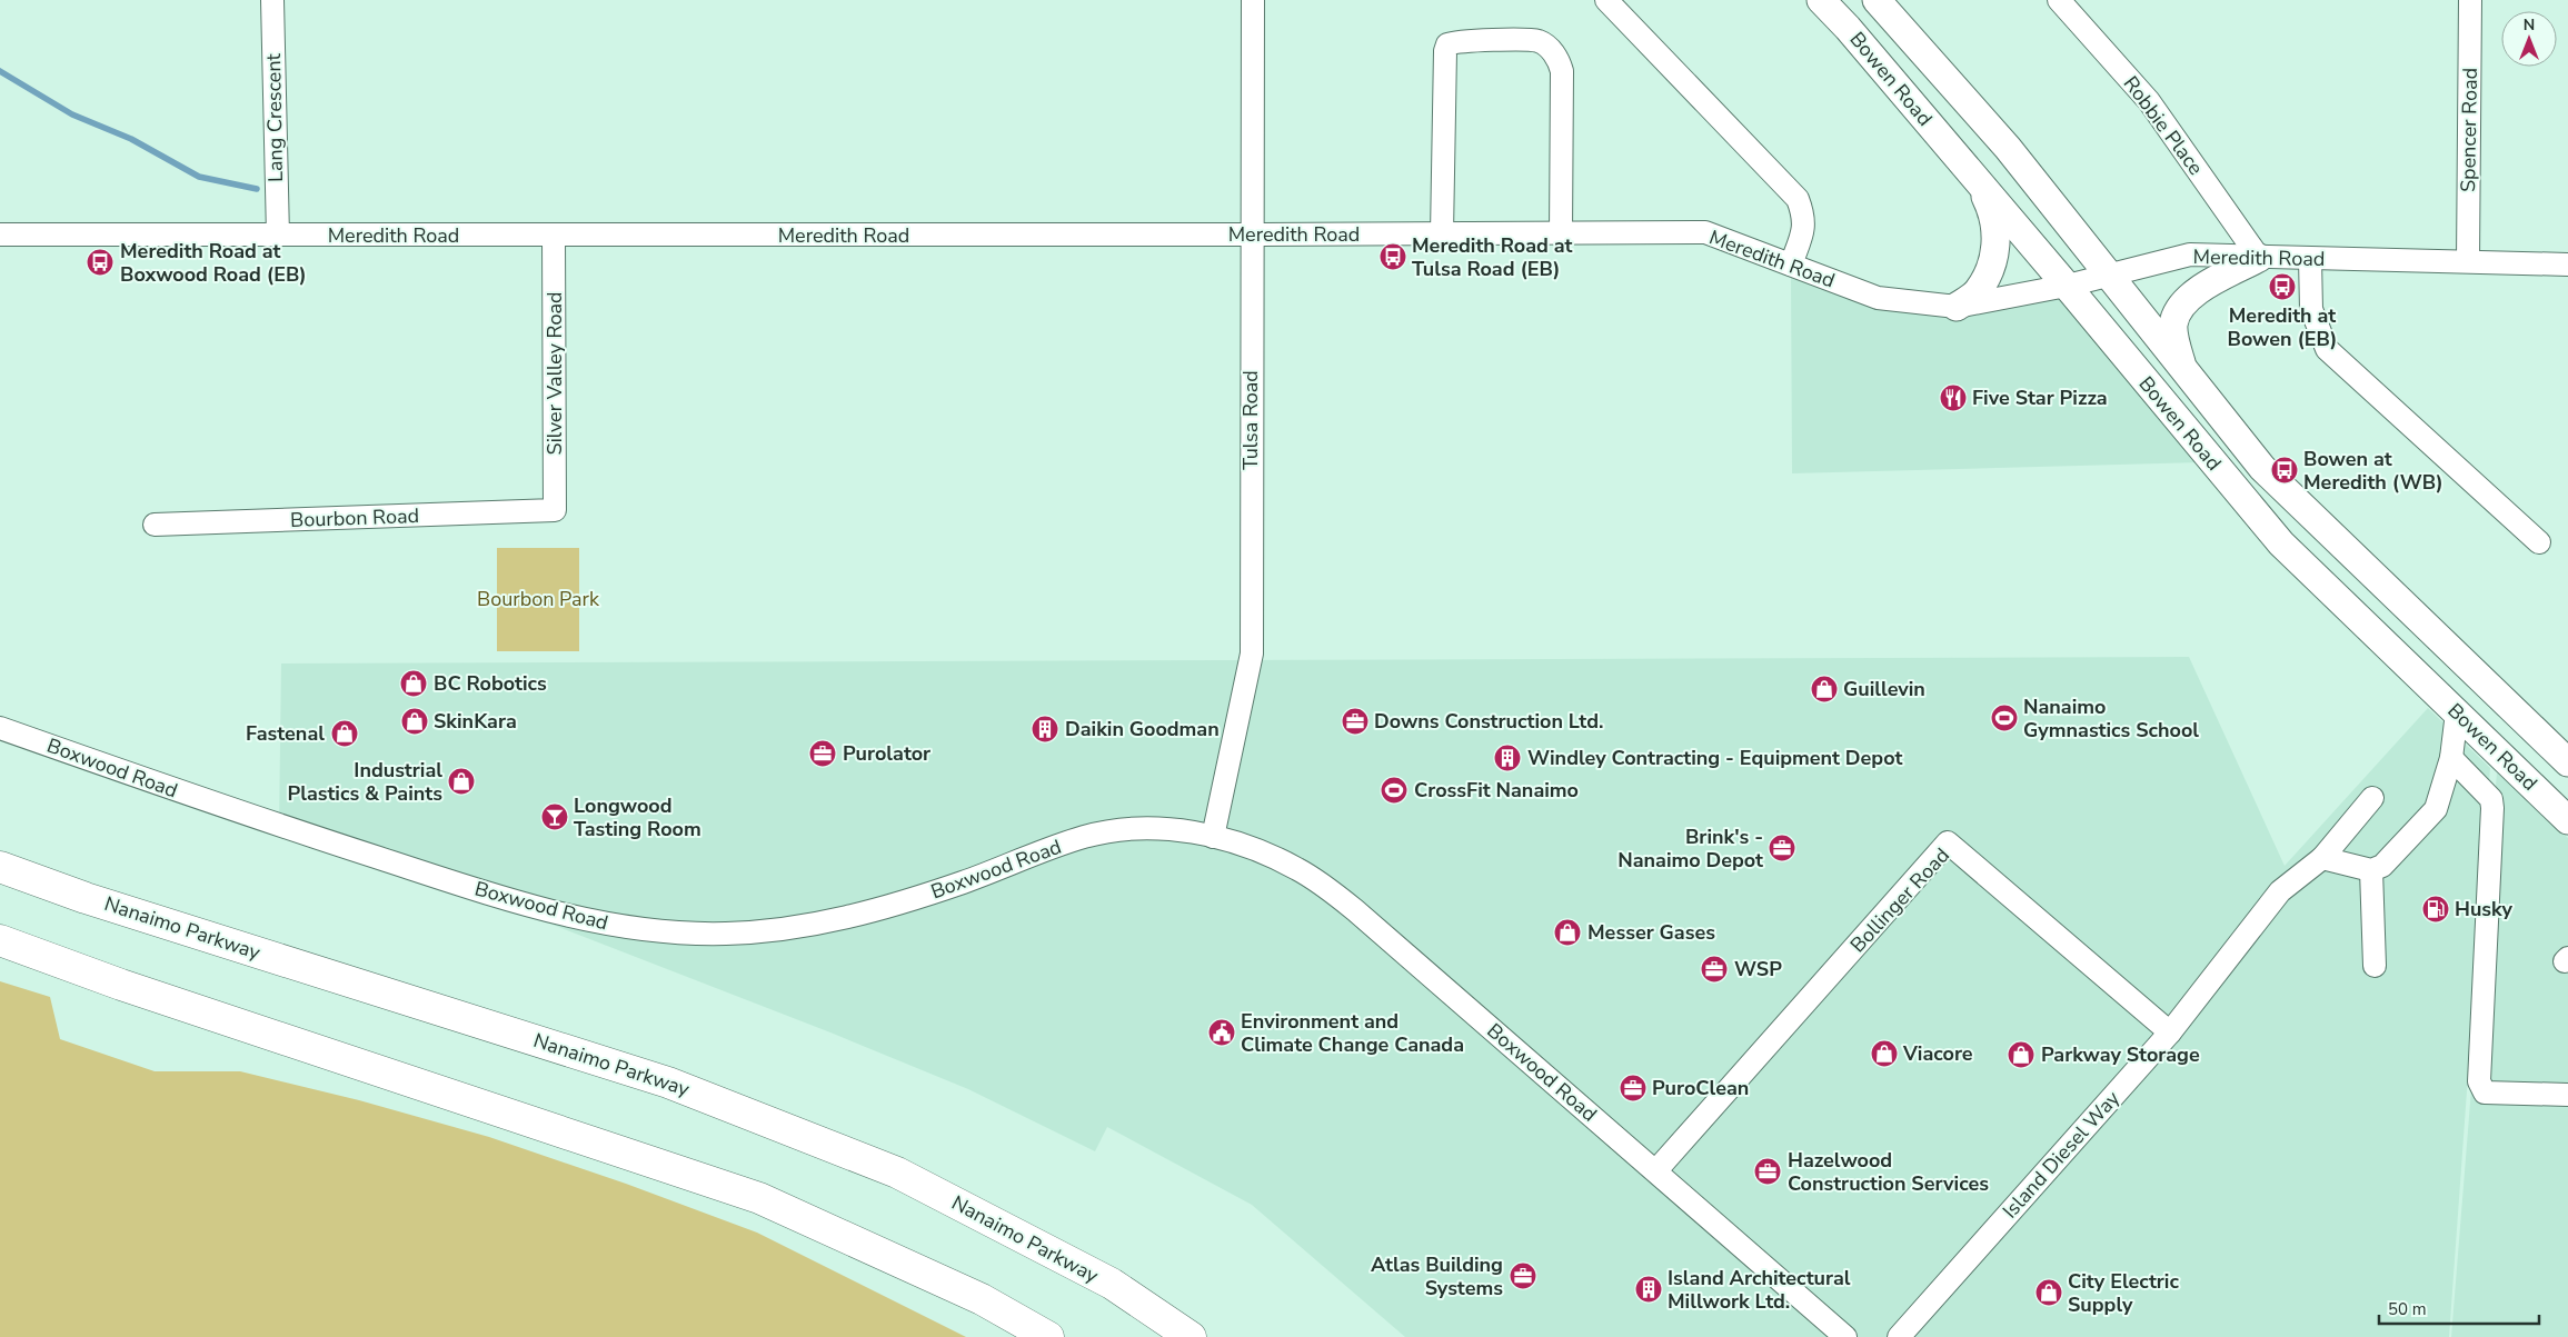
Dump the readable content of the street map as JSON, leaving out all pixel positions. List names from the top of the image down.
{
  "streets": {
    "highway": ["Nanaimo Parkway"],
    "main road": ["Bowen Road"],
    "street": [
      "Lang Crescent",
      "Robbie Place",
      "Spencer Road",
      "Meredith Road",
      "Silver Valley Road",
      "Tulsa Road",
      "Bourbon Road",
      "Boxwood Road",
      "Bollinger Road",
      "Island Diesel Way"
    ]
  },
  "crossings": [
    ["Bowen Road", "Meredith Road"],
    ["Lang Crescent", "Meredith Road"],
    ["Robbie Place", "Meredith Road"],
    ["Spencer Road", "Meredith Road"],
    ["Meredith Road", "Silver Valley Road"],
    ["Meredith Road", "Tulsa Road"],
    ["Silver Valley Road", "Bourbon Road"],
    ["Tulsa Road", "Boxwood Road"],
    ["Boxwood Road", "Bollinger Road"],
    ["Bollinger Road", "Island Diesel Way"]
  ],
  "parks": ["Bourbon Park"],
  "places": {
    "bus stop": [
      "Meredith Road at Tulsa Road (EB)",
      "Meredith Road at Boxwood Road (EB)",
      "Meredith at Bowen (EB)",
      "Bowen at Meredith (WB)"
    ],
    "restaurant": ["Five Star Pizza"],
    "shop": [
      "BC Robotics",
      "Guillevin",
      "SkinKara",
      "Fastenal",
      "Industrial Plastics & Paints",
      "Messer Gases",
      "Viacore",
      "Parkway Storage",
      "City Electric Supply"
    ],
    "sports": ["Nanaimo Gymnastics School", "CrossFit Nanaimo"],
    "office": [
      "Downs Construction Ltd.",
      "Purolator",
      "Brink's - Nanaimo Depot",
      "WSP",
      "PuroClean",
      "Hazelwood Construction Services",
      "Atlas Building Systems"
    ],
    "building": ["Daikin Goodman", "Windley Contracting - Equipment Depot", "Island Architectural Millwork Ltd."],
    "bar": ["Longwood Tasting Room"],
    "fuel station": ["Husky"],
    "public building": ["Environment and Climate Change Canada"]
  },
  "scale_bar": "50 m",
  "north": "top"
}
